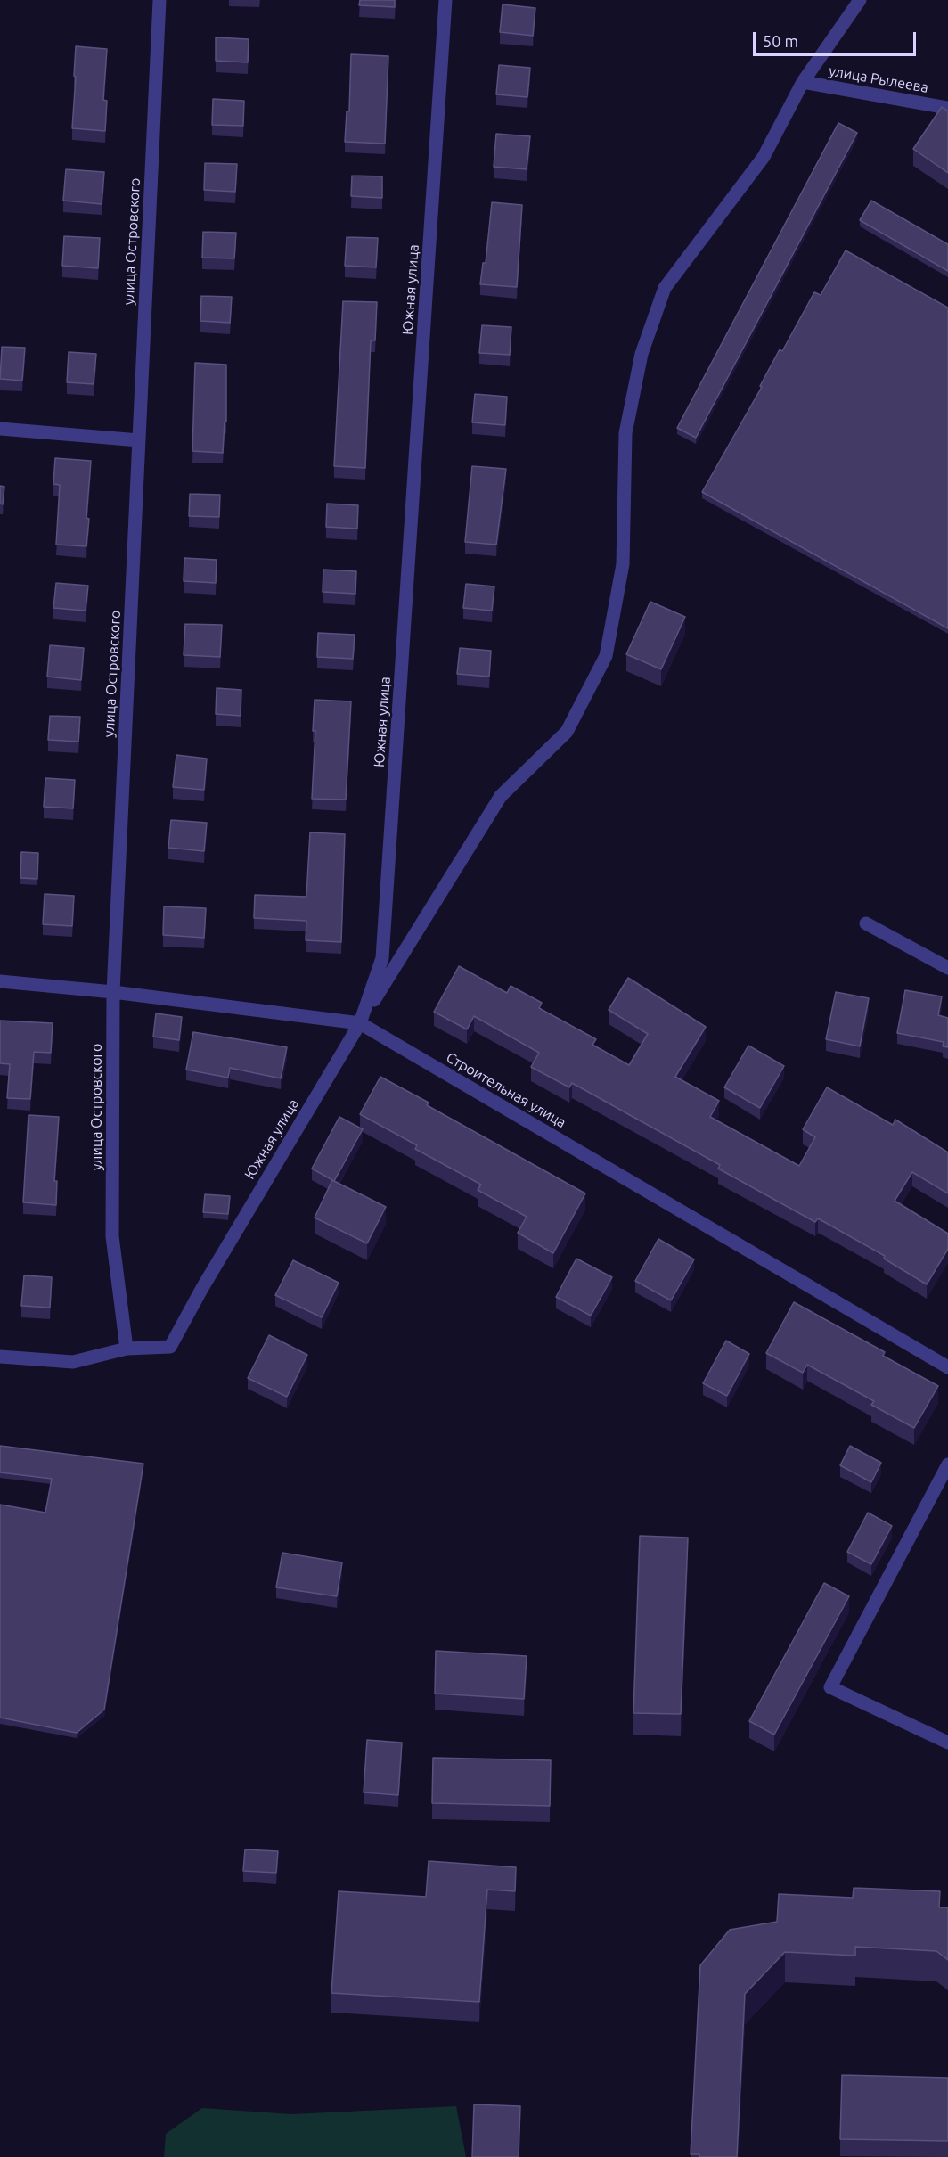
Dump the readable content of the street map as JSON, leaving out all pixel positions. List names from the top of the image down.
{
  "streets": {
    "street": [
      "улица Рылеева",
      "улица Островского",
      "Южная улица",
      "Строительная улица"
    ]
  },
  "crossings": [
    ["улица Островского", "Южная улица"],
    ["улица Островского", "Строительная улица"],
    ["Южная улица", "Строительная улица"]
  ],
  "scale_bar": "50 m"
}
